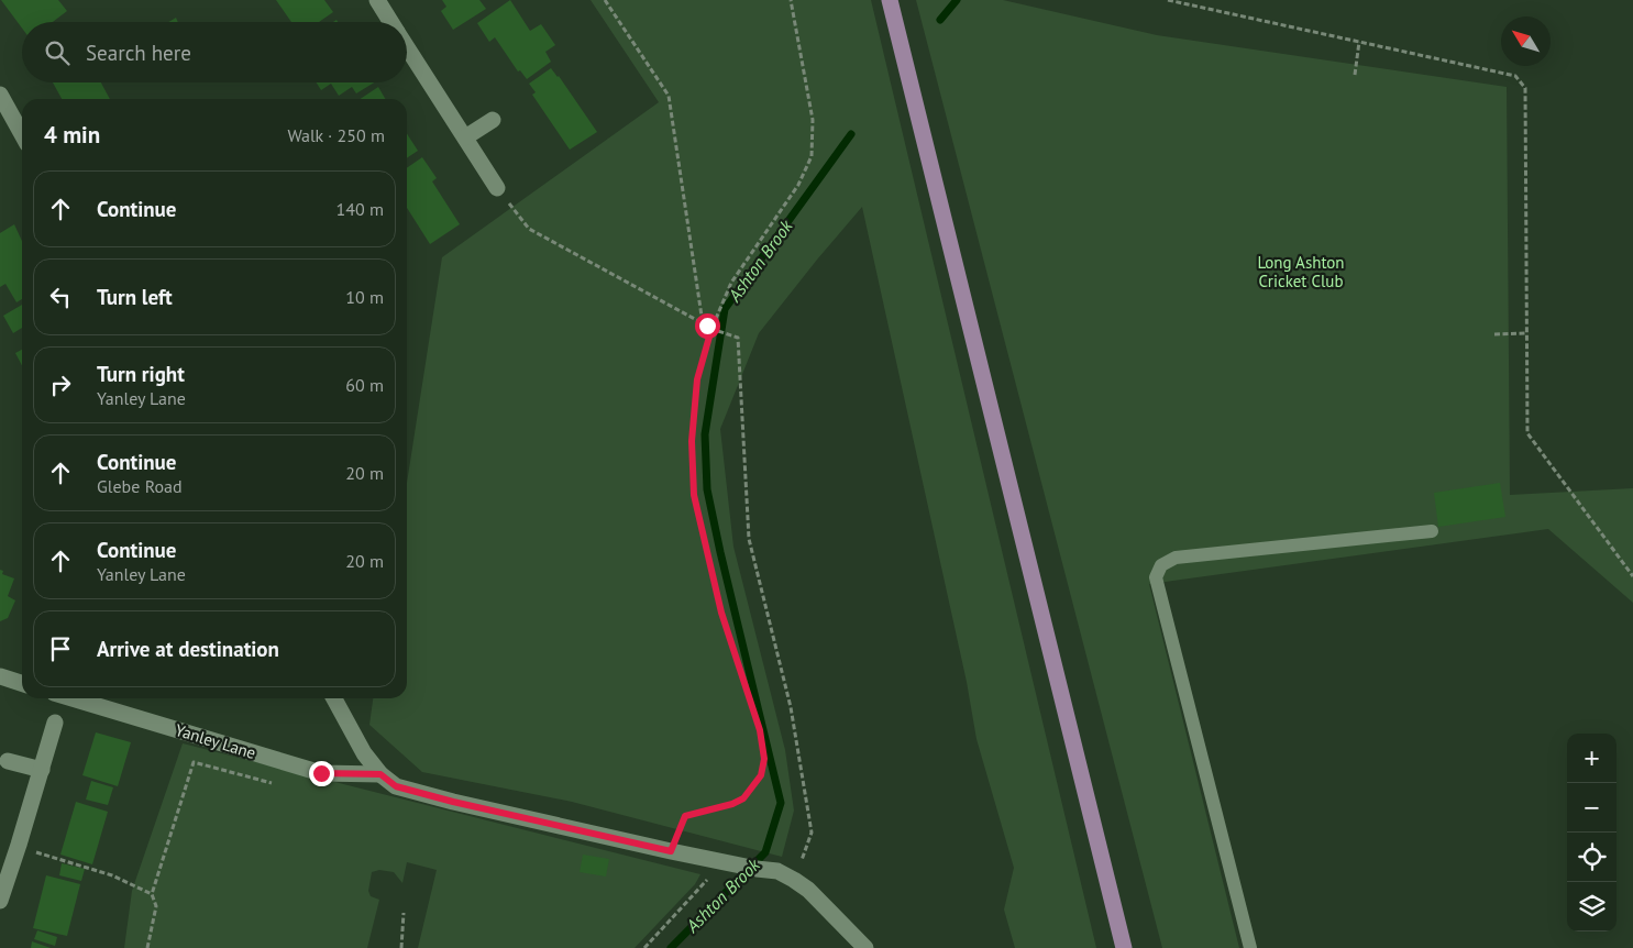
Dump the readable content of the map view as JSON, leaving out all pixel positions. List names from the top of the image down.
{
  "streets": {
    "street": ["Yanley Lane"]
  },
  "water": ["Ashton Brook"],
  "parks": ["Long Ashton Cricket Club"],
  "north": "top left",
  "page": {
    "search": "Search here",
    "heading": ["4 min", "Walk · 250 m"],
    "list": [
      ["Continue", "140 m"],
      ["Turn left", "10 m"],
      ["Turn right", "Yanley Lane", "60 m"],
      ["Continue", "Glebe Road", "20 m"],
      ["Continue", "Yanley Lane", "20 m"],
      "Arrive at destination"
    ],
    "map_buttons": ["+", "−"]
  }
}
